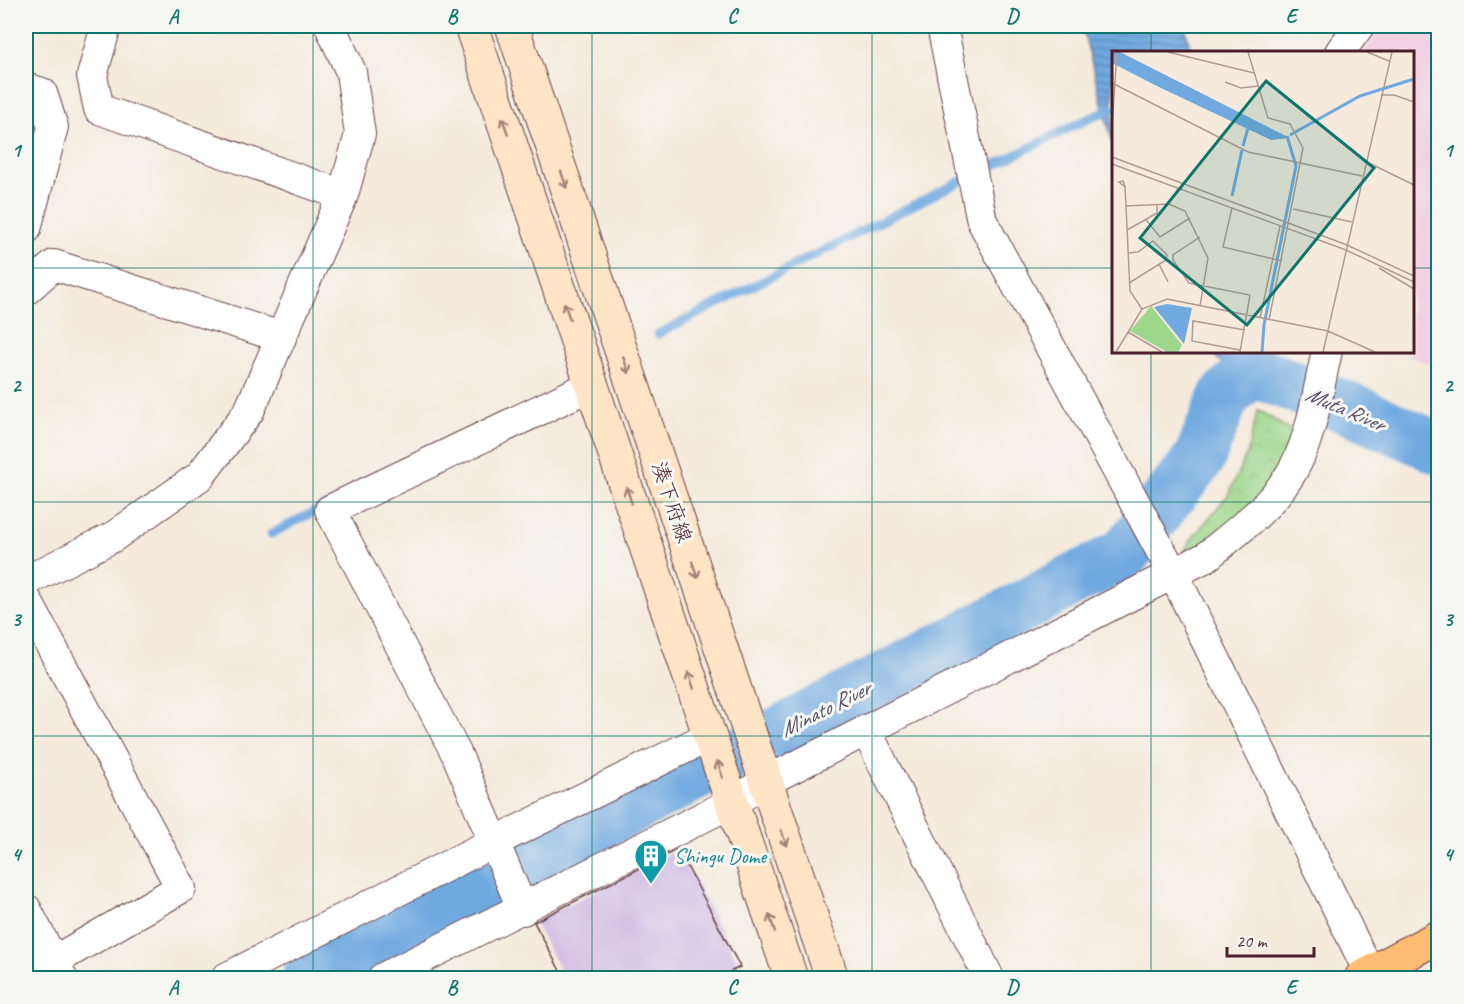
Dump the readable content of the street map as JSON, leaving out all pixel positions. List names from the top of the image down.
{
  "streets": {
    "main road": ["湊下府線"]
  },
  "water": ["Muta River", "Minato River"],
  "places": {
    "building": ["Shingu Dome"]
  },
  "scale_bar": "20 m",
  "grid": {
    "columns": [
      "A",
      "B",
      "C",
      "D",
      "E"
    ],
    "rows": [
      "1",
      "2",
      "3",
      "4"
    ]
  }
}
